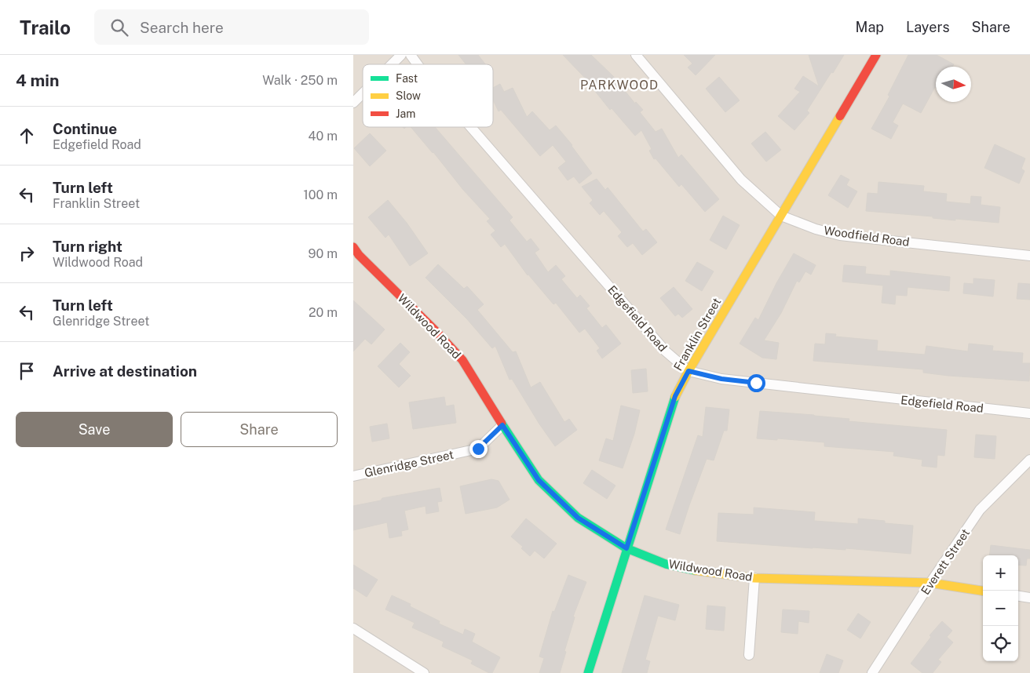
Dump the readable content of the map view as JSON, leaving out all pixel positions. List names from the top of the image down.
{
  "streets": {
    "street": [
      "Woodfield Road",
      "Edgefield Road",
      "Wildwood Road",
      "Franklin Street",
      "Glenridge Street",
      "Everett Street"
    ]
  },
  "crossings": [
    ["Woodfield Road", "Franklin Street"],
    ["Edgefield Road", "Franklin Street"],
    ["Wildwood Road", "Franklin Street"],
    ["Wildwood Road", "Glenridge Street"],
    ["Wildwood Road", "Everett Street"]
  ],
  "districts": ["PARKWOOD"],
  "legend": ["Fast", "Slow", "Jam"],
  "north": "right",
  "page": {
    "header": "Trailo",
    "search": "Search here",
    "nav": ["Map", "Layers", "Share"],
    "heading": ["4 min", "Walk · 250 m"],
    "list": [
      ["Continue", "Edgefield Road", "40 m"],
      ["Turn left", "Franklin Street", "100 m"],
      ["Turn right", "Wildwood Road", "90 m"],
      ["Turn left", "Glenridge Street", "20 m"],
      "Arrive at destination"
    ],
    "buttons": ["Save", "Share"],
    "map_buttons": ["+", "−"]
  }
}
